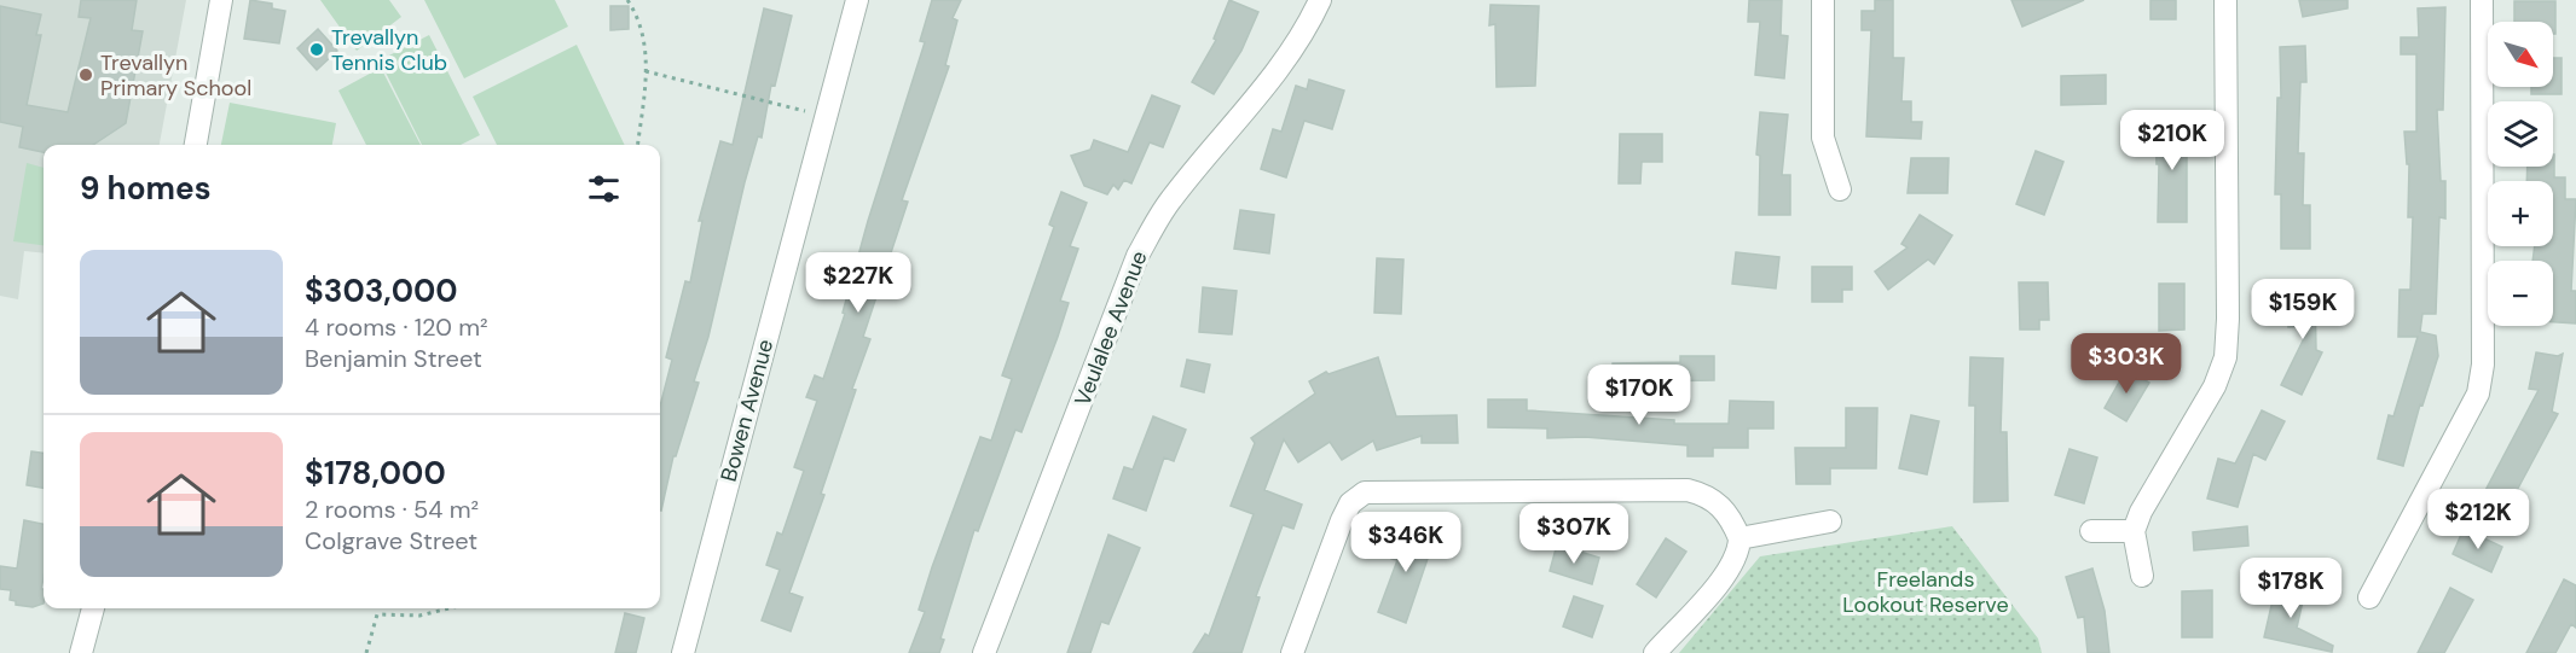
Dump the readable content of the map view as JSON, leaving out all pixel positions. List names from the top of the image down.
{
  "streets": {
    "street": ["Veulalee Avenue", "Bowen Avenue"]
  },
  "parks": ["Freelands Lookout Reserve"],
  "places": ["Trevallyn Tennis Club", "Trevallyn Primary School"],
  "north": "bottom right",
  "page": {
    "map_buttons": ["+", "−"],
    "price": [
      "$210K",
      "$227K",
      "$159K",
      "$303K",
      "$170K",
      "$212K",
      "$307K",
      "$346K",
      "$178K"
    ],
    "heading": "9 homes",
    "list": [
      {
        "name": "$303,000",
        "note": "4 rooms · 120 m² · Benjamin Street"
      },
      {
        "name": "$178,000",
        "note": "2 rooms · 54 m² · Colgrave Street"
      }
    ]
  }
}
